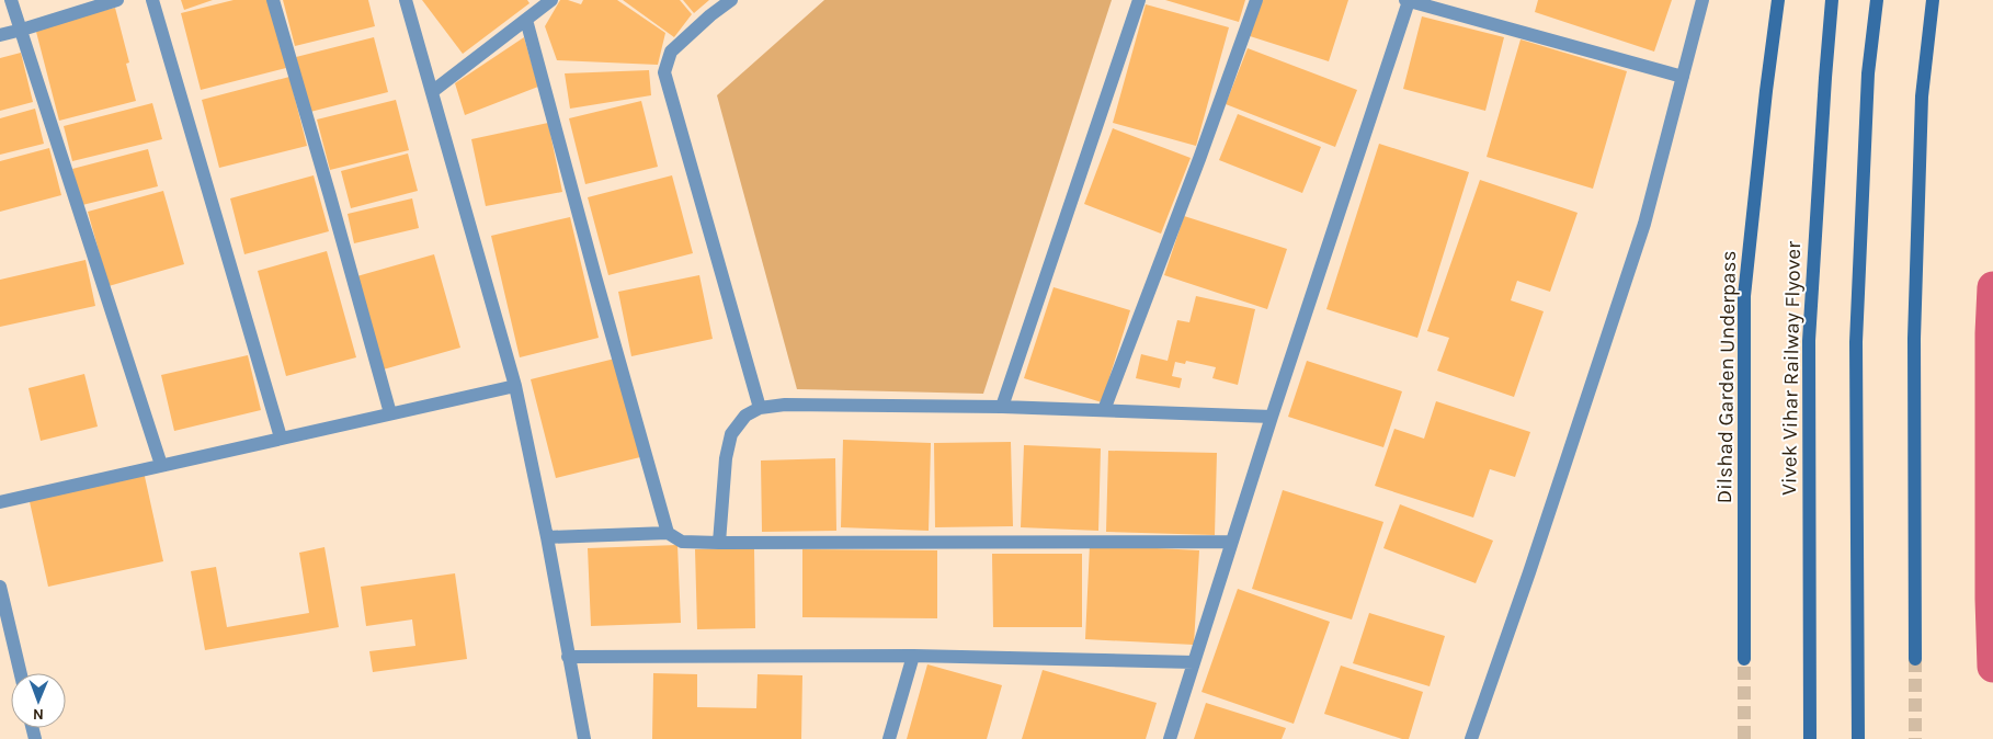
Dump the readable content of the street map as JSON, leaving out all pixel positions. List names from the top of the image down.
{
  "streets": {
    "main road": ["Vivek Vihar Railway Flyover", "Dilshad Garden Underpass"]
  },
  "north": "bottom"
}
